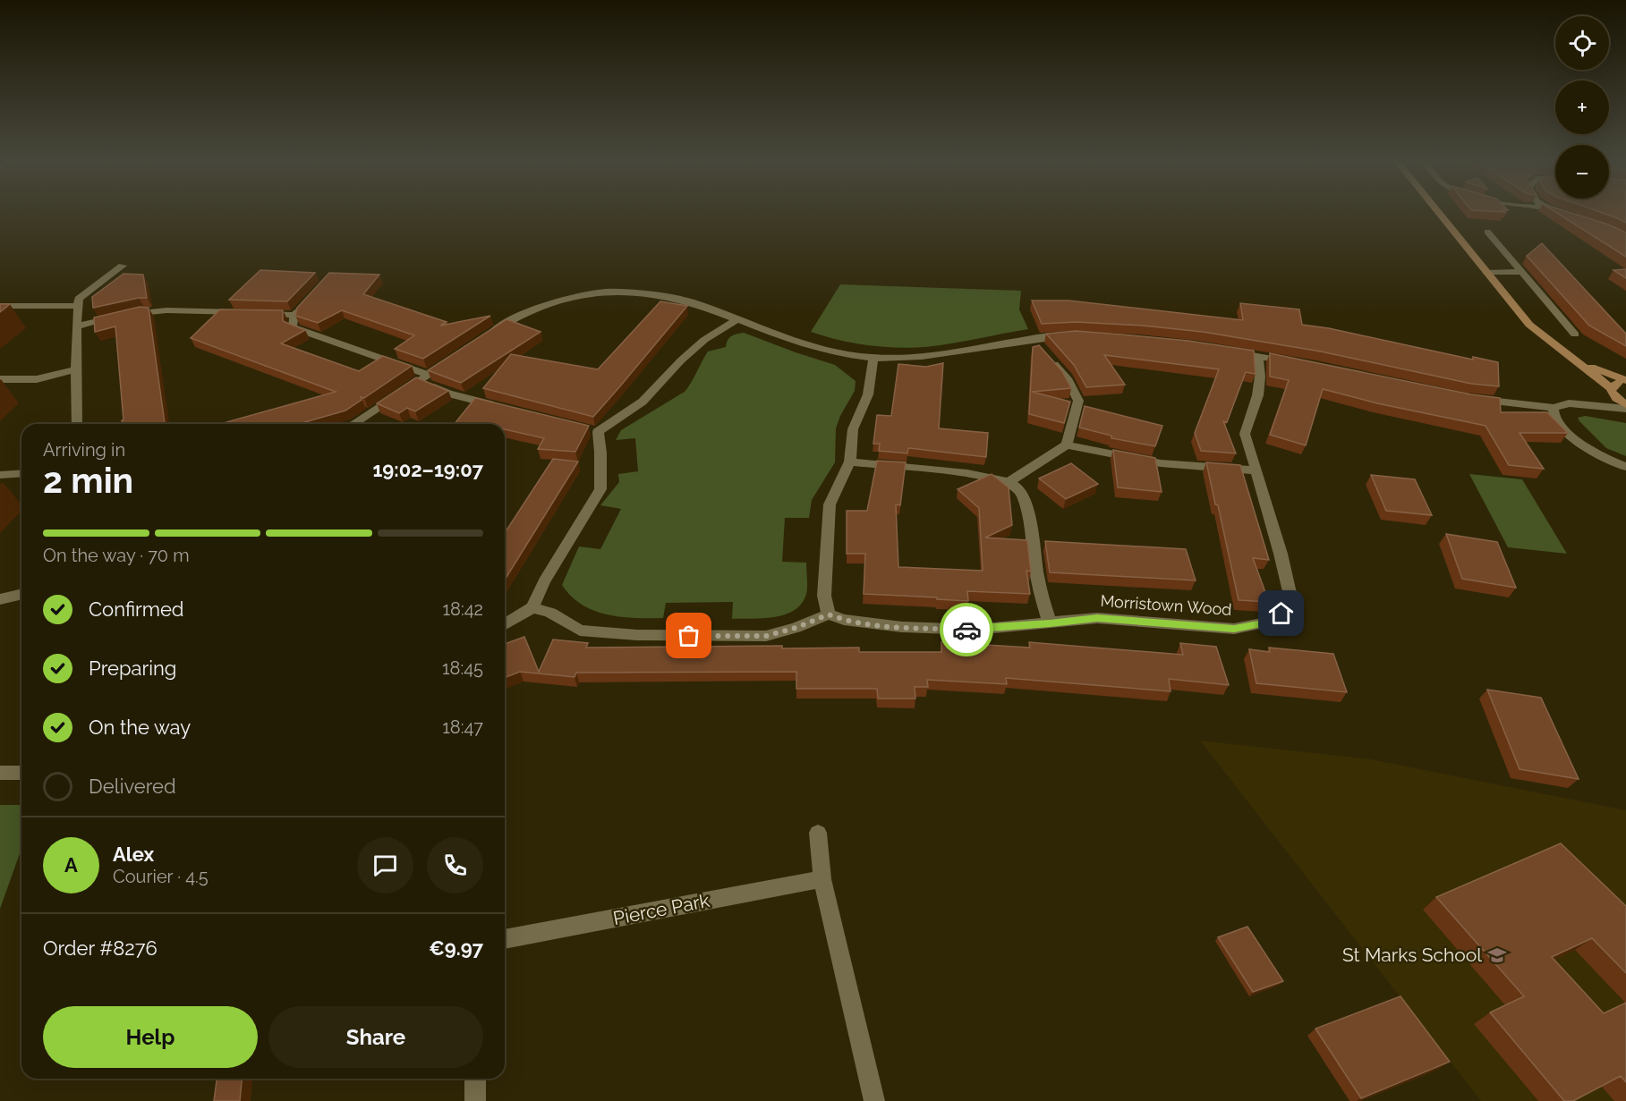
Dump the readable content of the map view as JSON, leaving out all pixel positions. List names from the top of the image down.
{
  "streets": {
    "street": ["Morristown Wood", "Pierce Park"]
  },
  "places": {
    "school or university": ["St Marks School"]
  },
  "page": {
    "map_buttons": ["+", "−"],
    "heading": ["2 min", "Arriving in", "19:02–19:07"],
    "panel": [
      "Alex",
      "Courier · 4.5",
      "Order #8276",
      "€9.97"
    ],
    "bar": "On the way · 70 m",
    "list": [
      ["Confirmed", "18:42"],
      ["Preparing", "18:45"],
      ["On the way", "18:47"],
      "Delivered"
    ],
    "round": "A",
    "buttons": ["Help", "Share"]
  }
}
